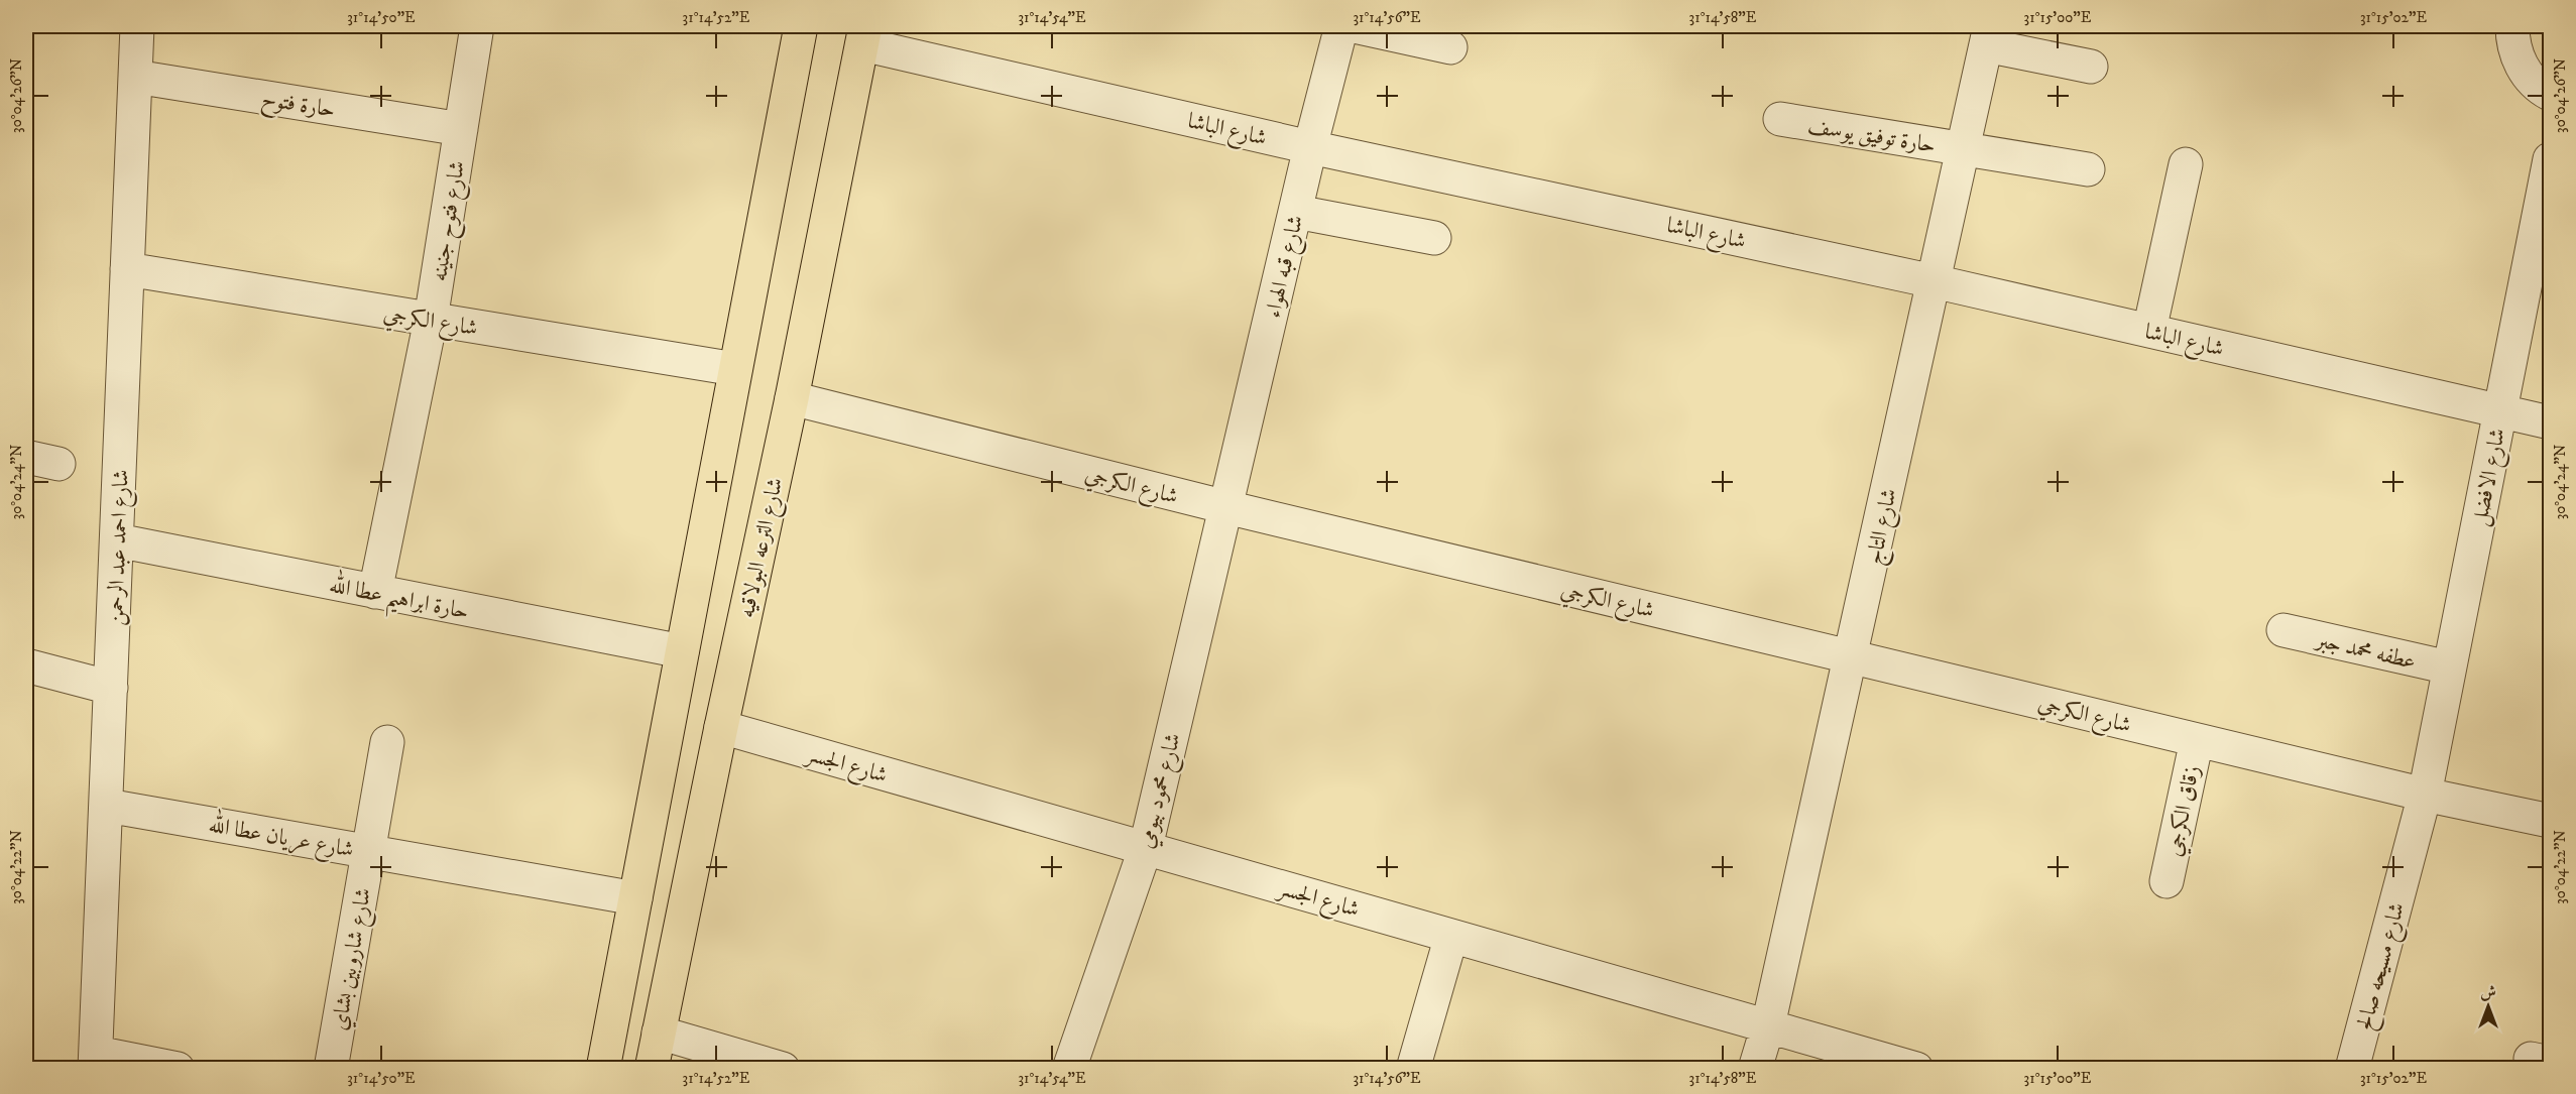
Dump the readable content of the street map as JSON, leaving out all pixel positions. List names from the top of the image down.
{
  "streets": {
    "main road": ["شارع الترعه البولاقيه"],
    "street": [
      "حارة فتوح",
      "شارع الباشا",
      "حارة توفيق يوسف",
      "شارع فتوح جنينه",
      "شارع قبه الهواء",
      "شارع الكرجي",
      "شارع الافضل",
      "شارع التاج",
      "شارع احمد عبد الرحمن",
      "حارة ابراهيم عطا الله",
      "عطفه محمد جبر",
      "شارع الجسر",
      "شارع محمود بيومي",
      "زقاق الكرجي",
      "شارع عريان عطا الله",
      "شارع شاروبين بشاي",
      "شارع مسيحه صالح"
    ]
  },
  "crossings": [
    ["حارة فتوح", "شارع فتوح جنينه"],
    ["حارة فتوح", "شارع احمد عبد الرحمن"],
    ["شارع الباشا", "شارع قبه الهواء"],
    ["شارع الباشا", "شارع الافضل"],
    ["شارع الباشا", "شارع التاج"],
    ["شارع الباشا", "شارع الترعه البولاقيه"],
    ["حارة توفيق يوسف", "شارع التاج"],
    ["شارع فتوح جنينه", "شارع الكرجي"],
    ["شارع فتوح جنينه", "حارة ابراهيم عطا الله"],
    ["شارع قبه الهواء", "شارع الكرجي"],
    ["شارع قبه الهواء", "شارع محمود بيومي"],
    ["شارع الكرجي", "شارع الافضل"],
    ["شارع الكرجي", "شارع التاج"],
    ["شارع الكرجي", "شارع احمد عبد الرحمن"],
    ["شارع الكرجي", "شارع الترعه البولاقيه"],
    ["شارع الكرجي", "شارع محمود بيومي"],
    ["شارع الكرجي", "زقاق الكرجي"],
    ["شارع الكرجي", "شارع مسيحه صالح"],
    ["شارع الافضل", "عطفه محمد جبر"],
    ["شارع الافضل", "شارع مسيحه صالح"],
    ["شارع التاج", "شارع الجسر"],
    ["شارع احمد عبد الرحمن", "حارة ابراهيم عطا الله"],
    ["شارع احمد عبد الرحمن", "شارع عريان عطا الله"],
    ["شارع الترعه البولاقيه", "شارع الجسر"],
    ["شارع الجسر", "شارع محمود بيومي"],
    ["شارع عريان عطا الله", "شارع شاروبين بشاي"]
  ],
  "north": "top",
  "coordinates": [
    "31°14'50\"E",
    "31°14'52\"E",
    "31°14'54\"E",
    "31°14'56\"E",
    "31°14'58\"E",
    "31°15'00\"E",
    "31°15'02\"E",
    "30°04'26\"N",
    "30°04'24\"N",
    "30°04'22\"N"
  ]
}
